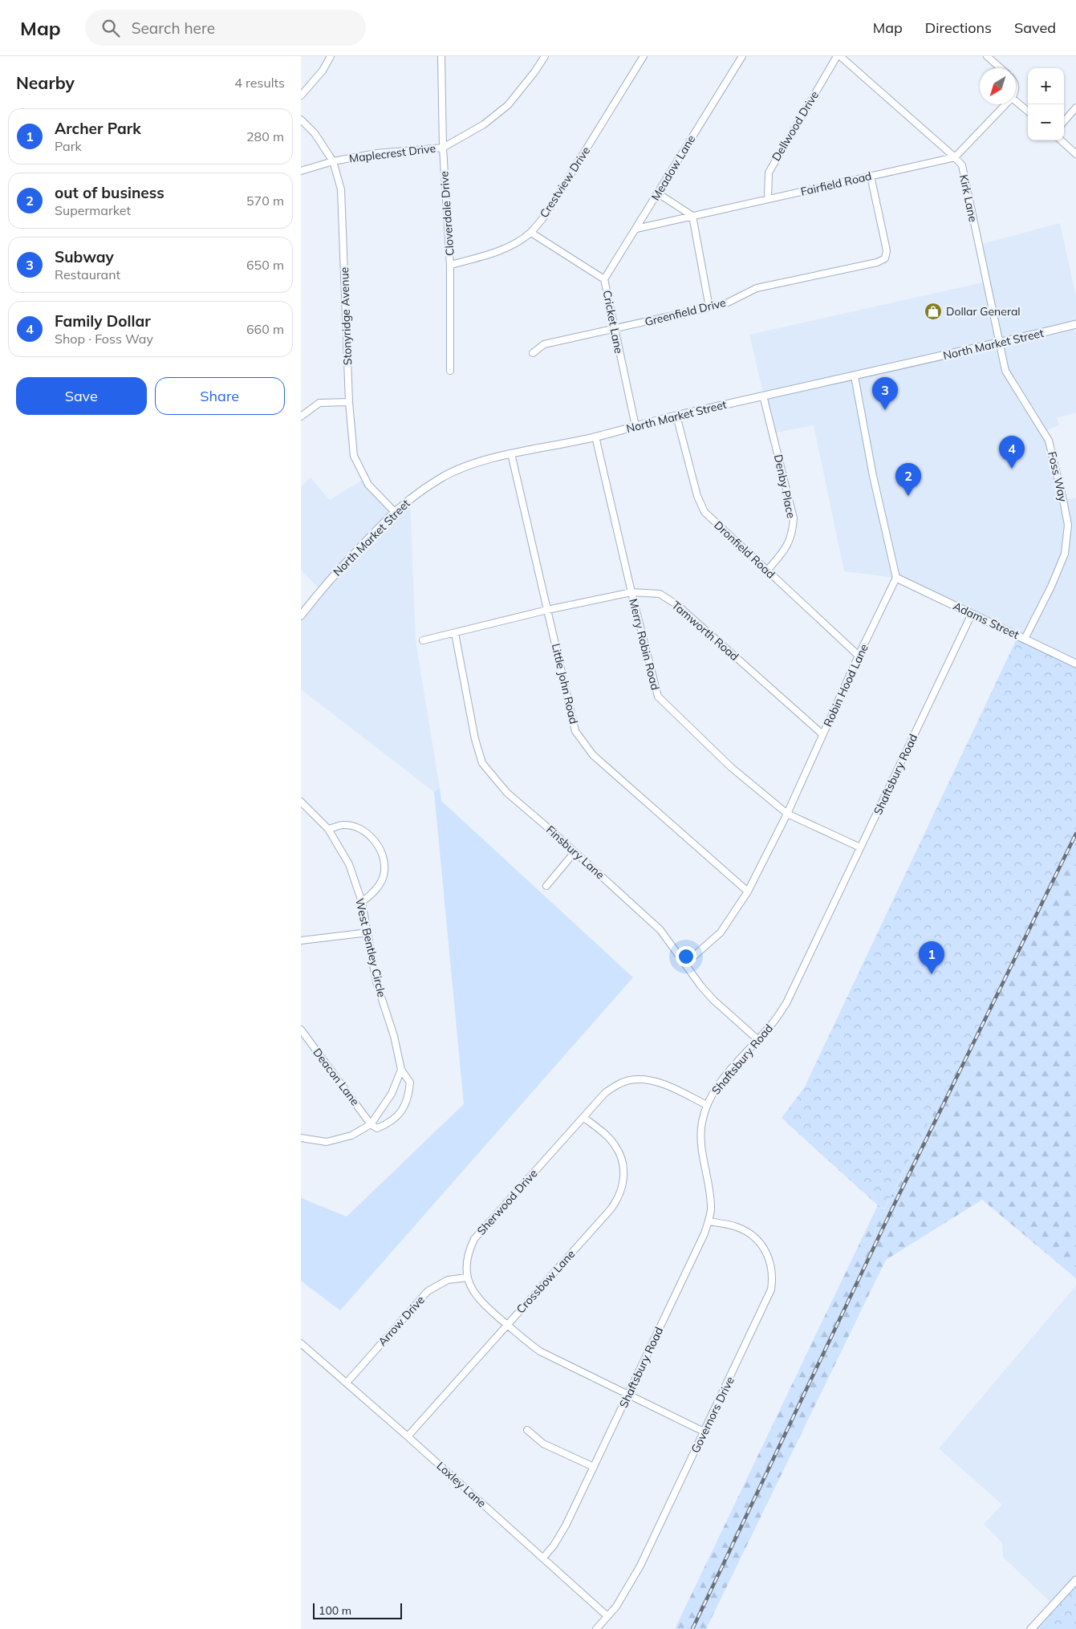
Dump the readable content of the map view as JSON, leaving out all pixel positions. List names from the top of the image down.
{
  "streets": {
    "street": [
      "Dellwood Drive",
      "Maplecrest Drive",
      "Meadow Lane",
      "Crestview Drive",
      "Fairfield Road",
      "Kirk Lane",
      "Cloverdale Drive",
      "Greenfield Drive",
      "Stonyridge Avenue",
      "Cricket Lane",
      "North Market Street",
      "Foss Way",
      "Denby Place",
      "Dronfield Road",
      "Adams Street",
      "Tamworth Road",
      "Merry Robin Road",
      "Little John Road",
      "Robin Hood Lane",
      "Shaftsbury Road",
      "Finsbury Lane",
      "West Bentley Circle",
      "Deacon Lane",
      "Sherwood Drive",
      "Crossbow Lane",
      "Arrow Drive",
      "Governors Drive",
      "Loxley Lane"
    ]
  },
  "crossings": [
    ["Dellwood Drive", "Fairfield Road"],
    ["Maplecrest Drive", "Cloverdale Drive"],
    ["Maplecrest Drive", "Stonyridge Avenue"],
    ["Meadow Lane", "Fairfield Road"],
    ["Meadow Lane", "Cricket Lane"],
    ["Crestview Drive", "Cloverdale Drive"],
    ["Crestview Drive", "Cricket Lane"],
    ["Fairfield Road", "Kirk Lane"],
    ["Fairfield Road", "Greenfield Drive"],
    ["Kirk Lane", "North Market Street"],
    ["Kirk Lane", "Foss Way"],
    ["Greenfield Drive", "Cricket Lane"],
    ["Stonyridge Avenue", "North Market Street"],
    ["Cricket Lane", "North Market Street"],
    ["North Market Street", "Foss Way"],
    ["North Market Street", "Denby Place"],
    ["North Market Street", "Dronfield Road"],
    ["North Market Street", "Merry Robin Road"],
    ["North Market Street", "Little John Road"],
    ["Foss Way", "Adams Street"],
    ["Denby Place", "Dronfield Road"],
    ["Dronfield Road", "Robin Hood Lane"],
    ["Adams Street", "Robin Hood Lane"],
    ["Adams Street", "Shaftsbury Road"],
    ["Tamworth Road", "Merry Robin Road"],
    ["Tamworth Road", "Little John Road"],
    ["Tamworth Road", "Robin Hood Lane"],
    ["Tamworth Road", "Finsbury Lane"],
    ["Merry Robin Road", "Robin Hood Lane"],
    ["Merry Robin Road", "Shaftsbury Road"],
    ["Little John Road", "Robin Hood Lane"],
    ["Robin Hood Lane", "Finsbury Lane"],
    ["Shaftsbury Road", "Finsbury Lane"],
    ["Shaftsbury Road", "Sherwood Drive"],
    ["Shaftsbury Road", "Governors Drive"],
    ["Shaftsbury Road", "Loxley Lane"],
    ["West Bentley Circle", "Deacon Lane"],
    ["Sherwood Drive", "Crossbow Lane"],
    ["Sherwood Drive", "Arrow Drive"],
    ["Sherwood Drive", "Governors Drive"],
    ["Crossbow Lane", "Loxley Lane"],
    ["Arrow Drive", "Loxley Lane"],
    ["Governors Drive", "Loxley Lane"]
  ],
  "places": {
    "shop": ["Dollar General"]
  },
  "scale_bar": "100 m",
  "north": "bottom left",
  "page": {
    "header": "Map",
    "search": "Search here",
    "nav": ["Map", "Directions", "Saved"],
    "heading": ["Nearby", "4 results"],
    "map_buttons": ["+", "−"],
    "list": [
      {
        "mark": "1",
        "name": "Archer Park",
        "note": "Park",
        "value": "280 m"
      },
      {
        "mark": "2",
        "name": "out of business",
        "note": "Supermarket",
        "value": "570 m"
      },
      {
        "mark": "3",
        "name": "Subway",
        "note": "Restaurant",
        "value": "650 m"
      },
      {
        "mark": "4",
        "name": "Family Dollar",
        "note": "Shop · Foss Way",
        "value": "660 m"
      }
    ],
    "buttons": ["Save", "Share"],
    "pins": [
      "3",
      "4",
      "2",
      "1"
    ],
    "scale": "100 m"
  }
}
